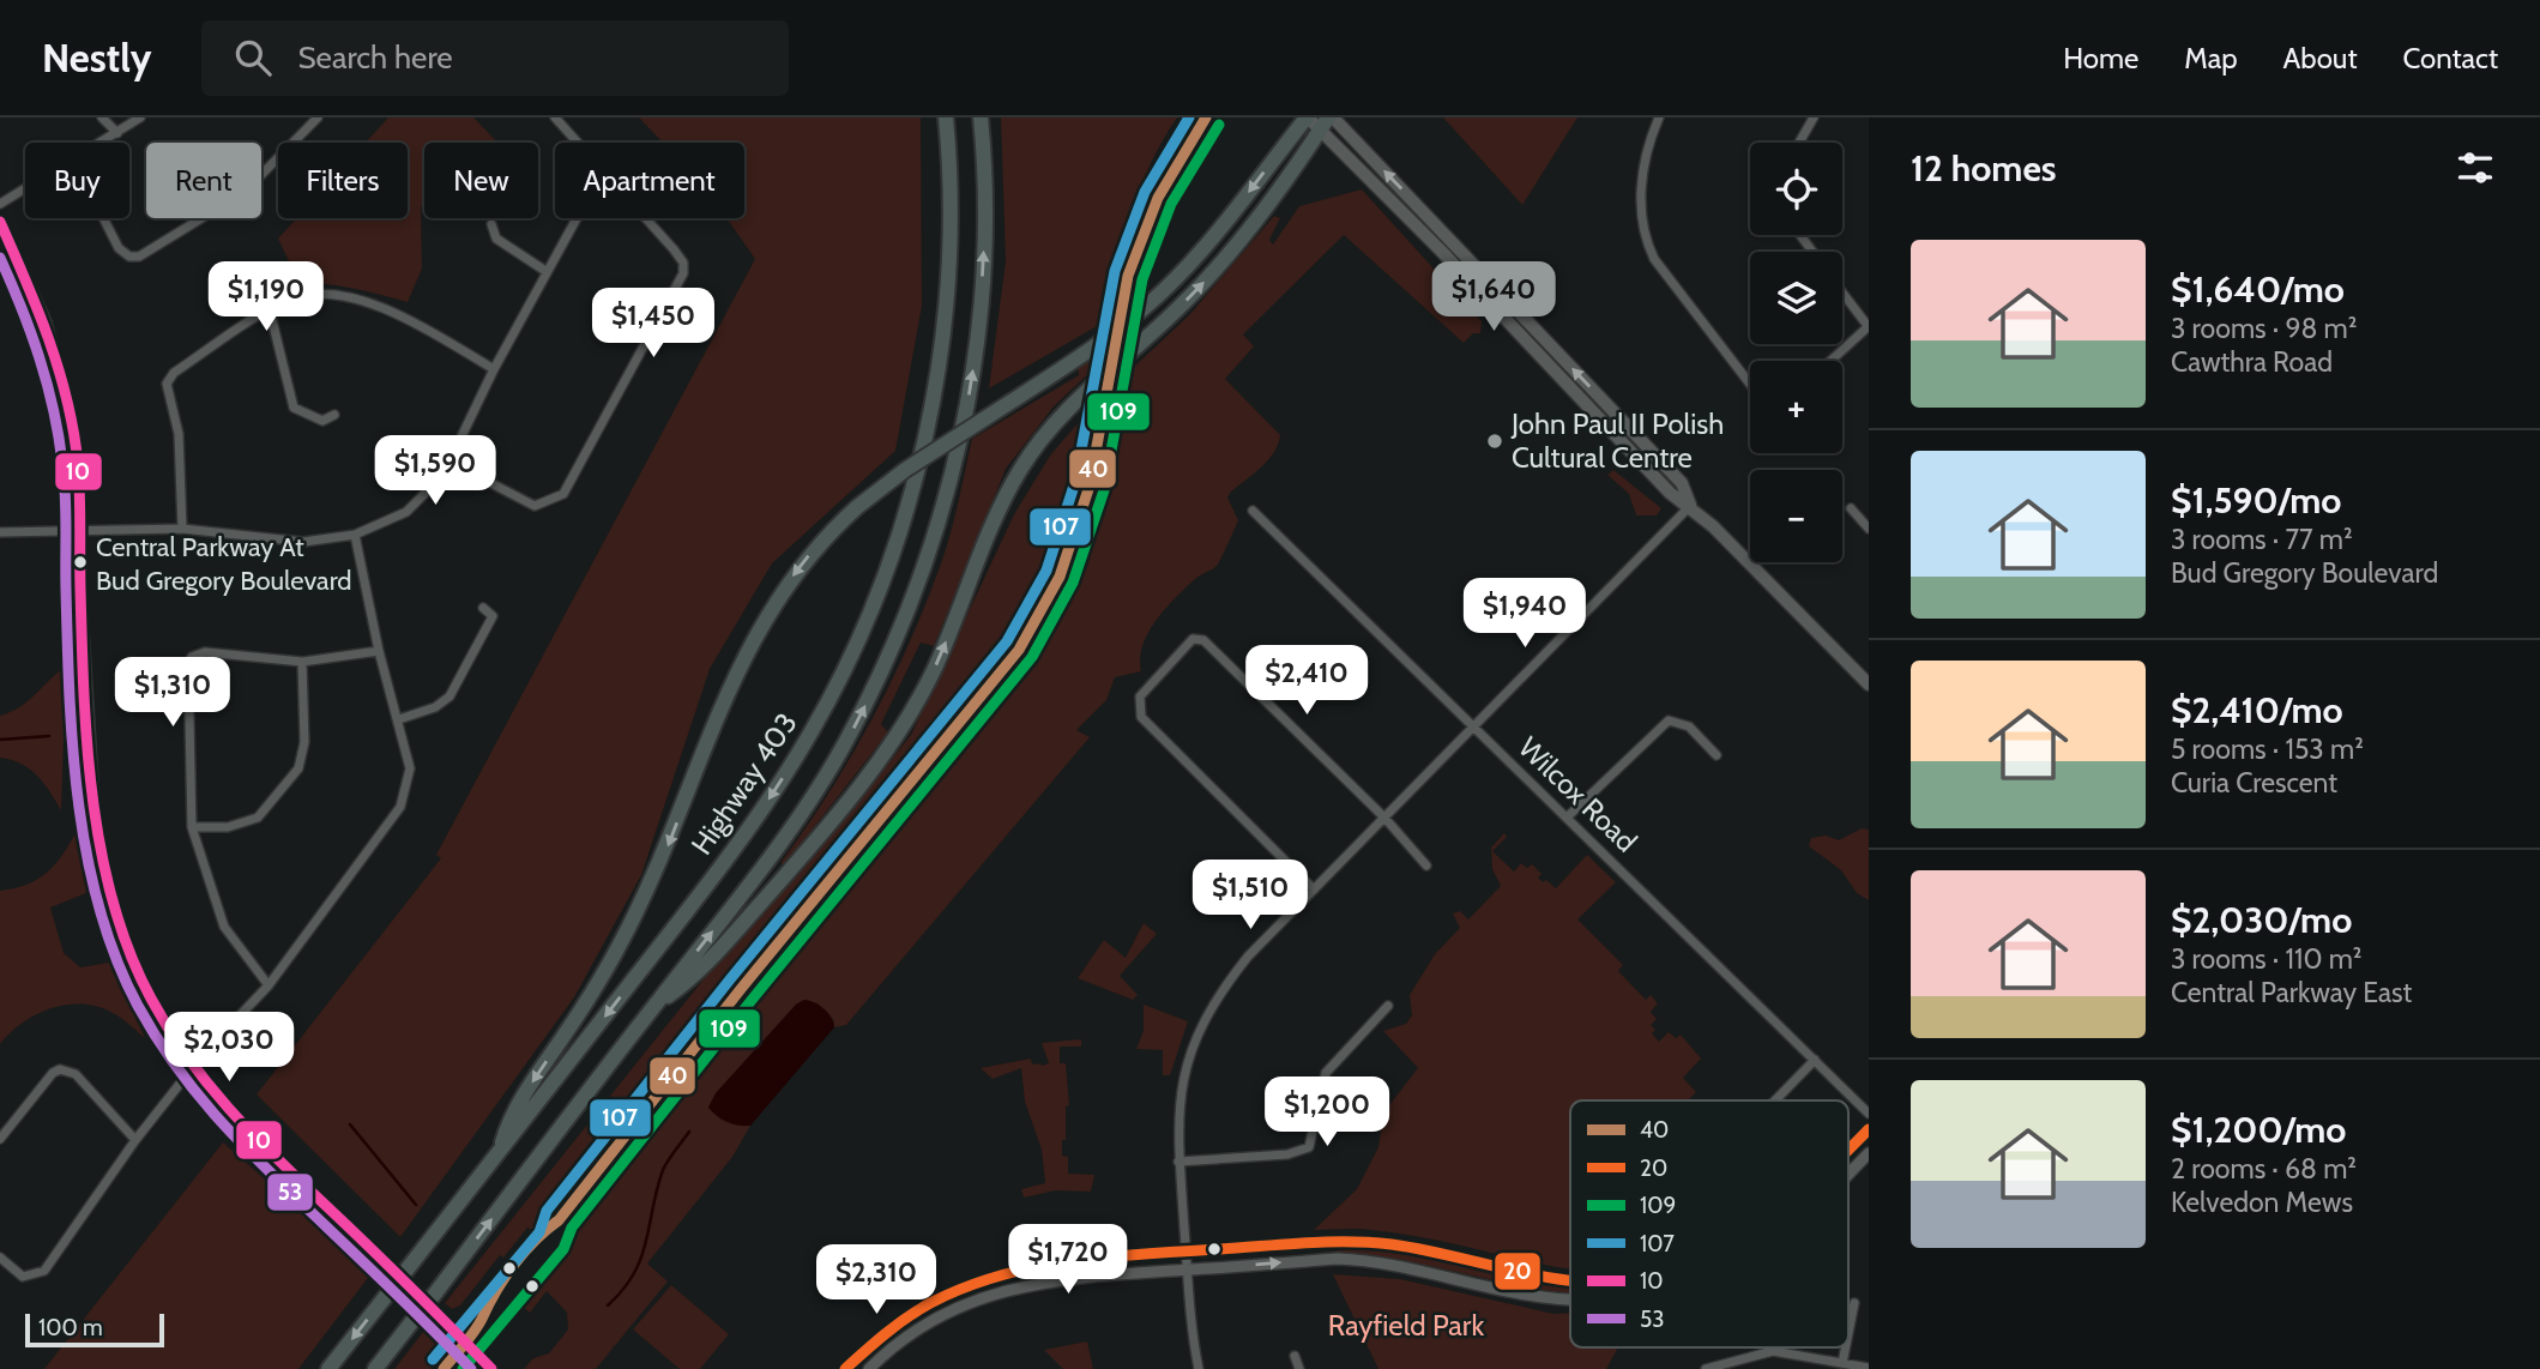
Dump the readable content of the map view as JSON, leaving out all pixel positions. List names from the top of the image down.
{
  "streets": {
    "highway": ["Highway 403"],
    "street": ["Wilcox Road"]
  },
  "parks": ["Rayfield Park"],
  "places": ["John Paul II Polish Cultural Centre", "Central Parkway At Bud Gregory Boulevard"],
  "lines": [
    "transit line 40",
    "transit line 107",
    "transit line 109",
    "transit line 10",
    "transit line 53",
    "transit line 20"
  ],
  "legend": [
    "40",
    "20",
    "109",
    "107",
    "10",
    "53"
  ],
  "scale_bar": "100 m",
  "page": {
    "header": "Nestly",
    "search": "Search here",
    "nav": [
      "Home",
      "Map",
      "About",
      "Contact"
    ],
    "heading": "12 homes",
    "map_buttons": ["+", "−"],
    "chip": [
      "Buy",
      "Rent",
      "Filters",
      "New",
      "Apartment"
    ],
    "list": [
      {
        "name": "$1,640/mo",
        "note": "3 rooms · 98 m² · Cawthra Road"
      },
      {
        "name": "$1,590/mo",
        "note": "3 rooms · 77 m² · Bud Gregory Boulevard"
      },
      {
        "name": "$2,410/mo",
        "note": "5 rooms · 153 m² · Curia Crescent"
      },
      {
        "name": "$2,030/mo",
        "note": "3 rooms · 110 m² · Central Parkway East"
      },
      {
        "name": "$1,200/mo",
        "note": "2 rooms · 68 m² · Kelvedon Mews"
      }
    ],
    "price": [
      "$1,190",
      "$1,640",
      "$1,450",
      "$1,590",
      "$1,940",
      "$2,410",
      "$1,310",
      "$1,510",
      "$2,030",
      "$1,200",
      "$1,720",
      "$2,310"
    ],
    "scale": "100 m"
  }
}
